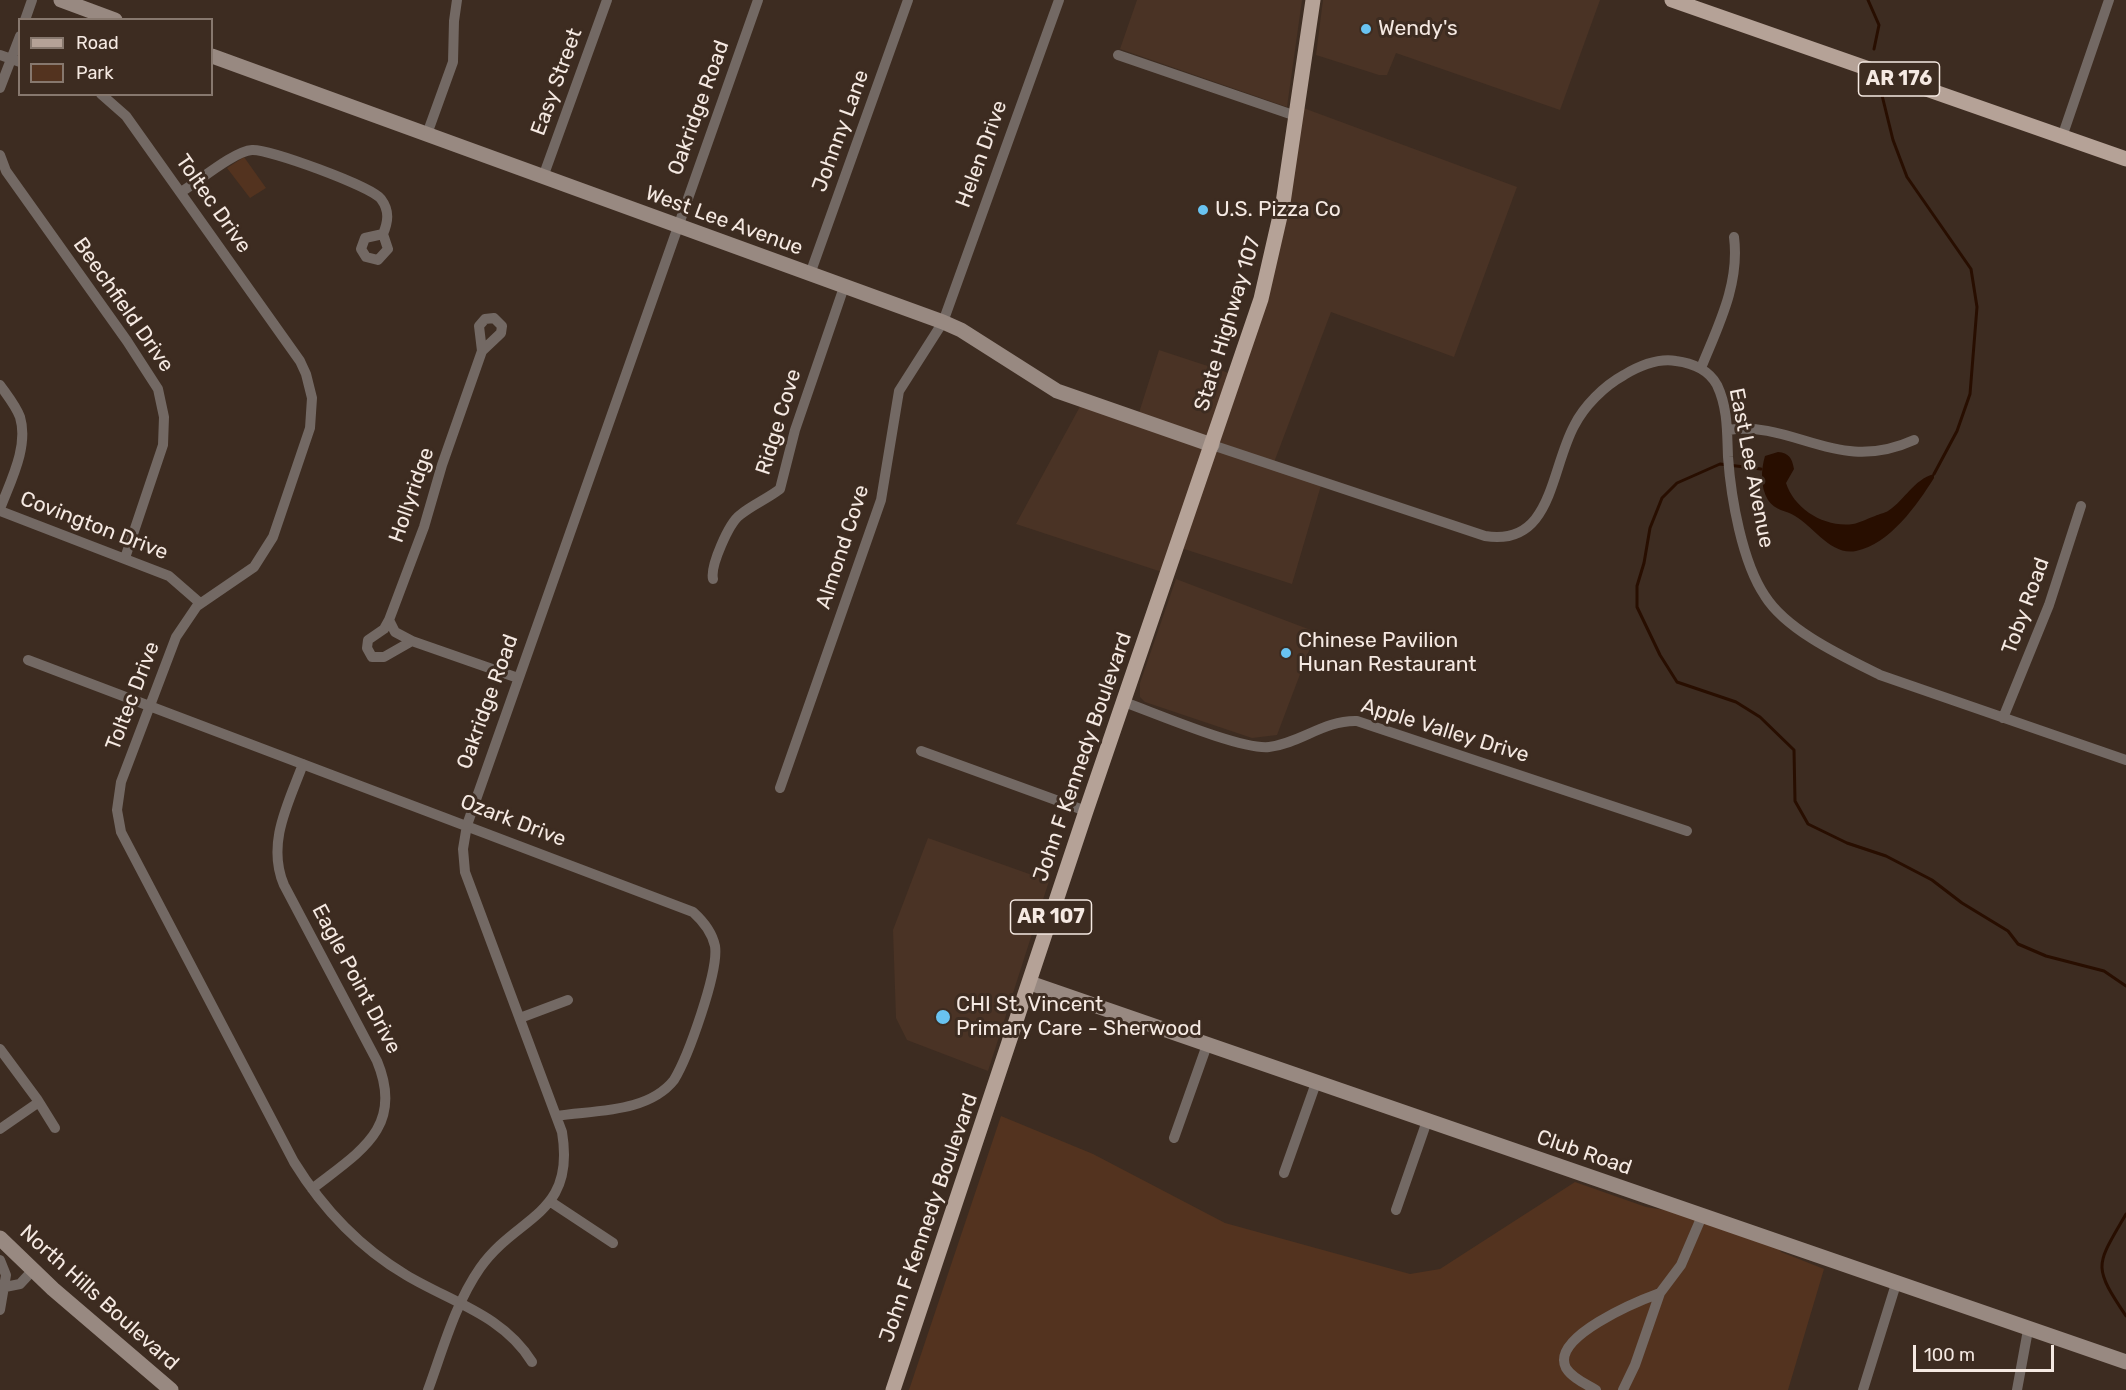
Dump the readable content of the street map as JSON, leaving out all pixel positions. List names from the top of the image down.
{
  "streets": {
    "main road": [
      "AR 176",
      "State Highway 107",
      "John F Kennedy Boulevard",
      "AR 107"
    ],
    "street": [
      "Easy Street",
      "Oakridge Road",
      "Johnny Lane",
      "Helen Drive",
      "Toltec Drive",
      "West Lee Avenue",
      "Beechfield Drive",
      "Ridge Cove",
      "East Lee Avenue",
      "Hollyridge",
      "Covington Drive",
      "Almond Cove",
      "Toby Road",
      "Apple Valley Drive",
      "Ozark Drive",
      "Eagle Point Drive",
      "Club Road",
      "North Hills Boulevard"
    ]
  },
  "crossings": [
    ["Easy Street", "West Lee Avenue"],
    ["Oakridge Road", "Toltec Drive"],
    ["Oakridge Road", "West Lee Avenue"],
    ["Oakridge Road", "Ozark Drive"],
    ["Johnny Lane", "West Lee Avenue"],
    ["Helen Drive", "West Lee Avenue"],
    ["Helen Drive", "Almond Cove"],
    ["Toltec Drive", "Covington Drive"],
    ["Toltec Drive", "Ozark Drive"],
    ["Toltec Drive", "Eagle Point Drive"],
    ["West Lee Avenue", "State Highway 107"],
    ["West Lee Avenue", "Ridge Cove"],
    ["West Lee Avenue", "Almond Cove"],
    ["West Lee Avenue", "John F Kennedy Boulevard"],
    ["Beechfield Drive", "Covington Drive"],
    ["State Highway 107", "John F Kennedy Boulevard"],
    ["East Lee Avenue", "Toby Road"],
    ["Apple Valley Drive", "John F Kennedy Boulevard"],
    ["John F Kennedy Boulevard", "Club Road"],
    ["Ozark Drive", "Eagle Point Drive"]
  ],
  "places": [
    "Wendy's",
    "U.S. Pizza Co",
    "Chinese Pavilion Hunan Restaurant",
    "CHI St. Vincent Primary Care - Sherwood"
  ],
  "legend": ["Road", "Park"],
  "scale_bar": "100 m"
}
